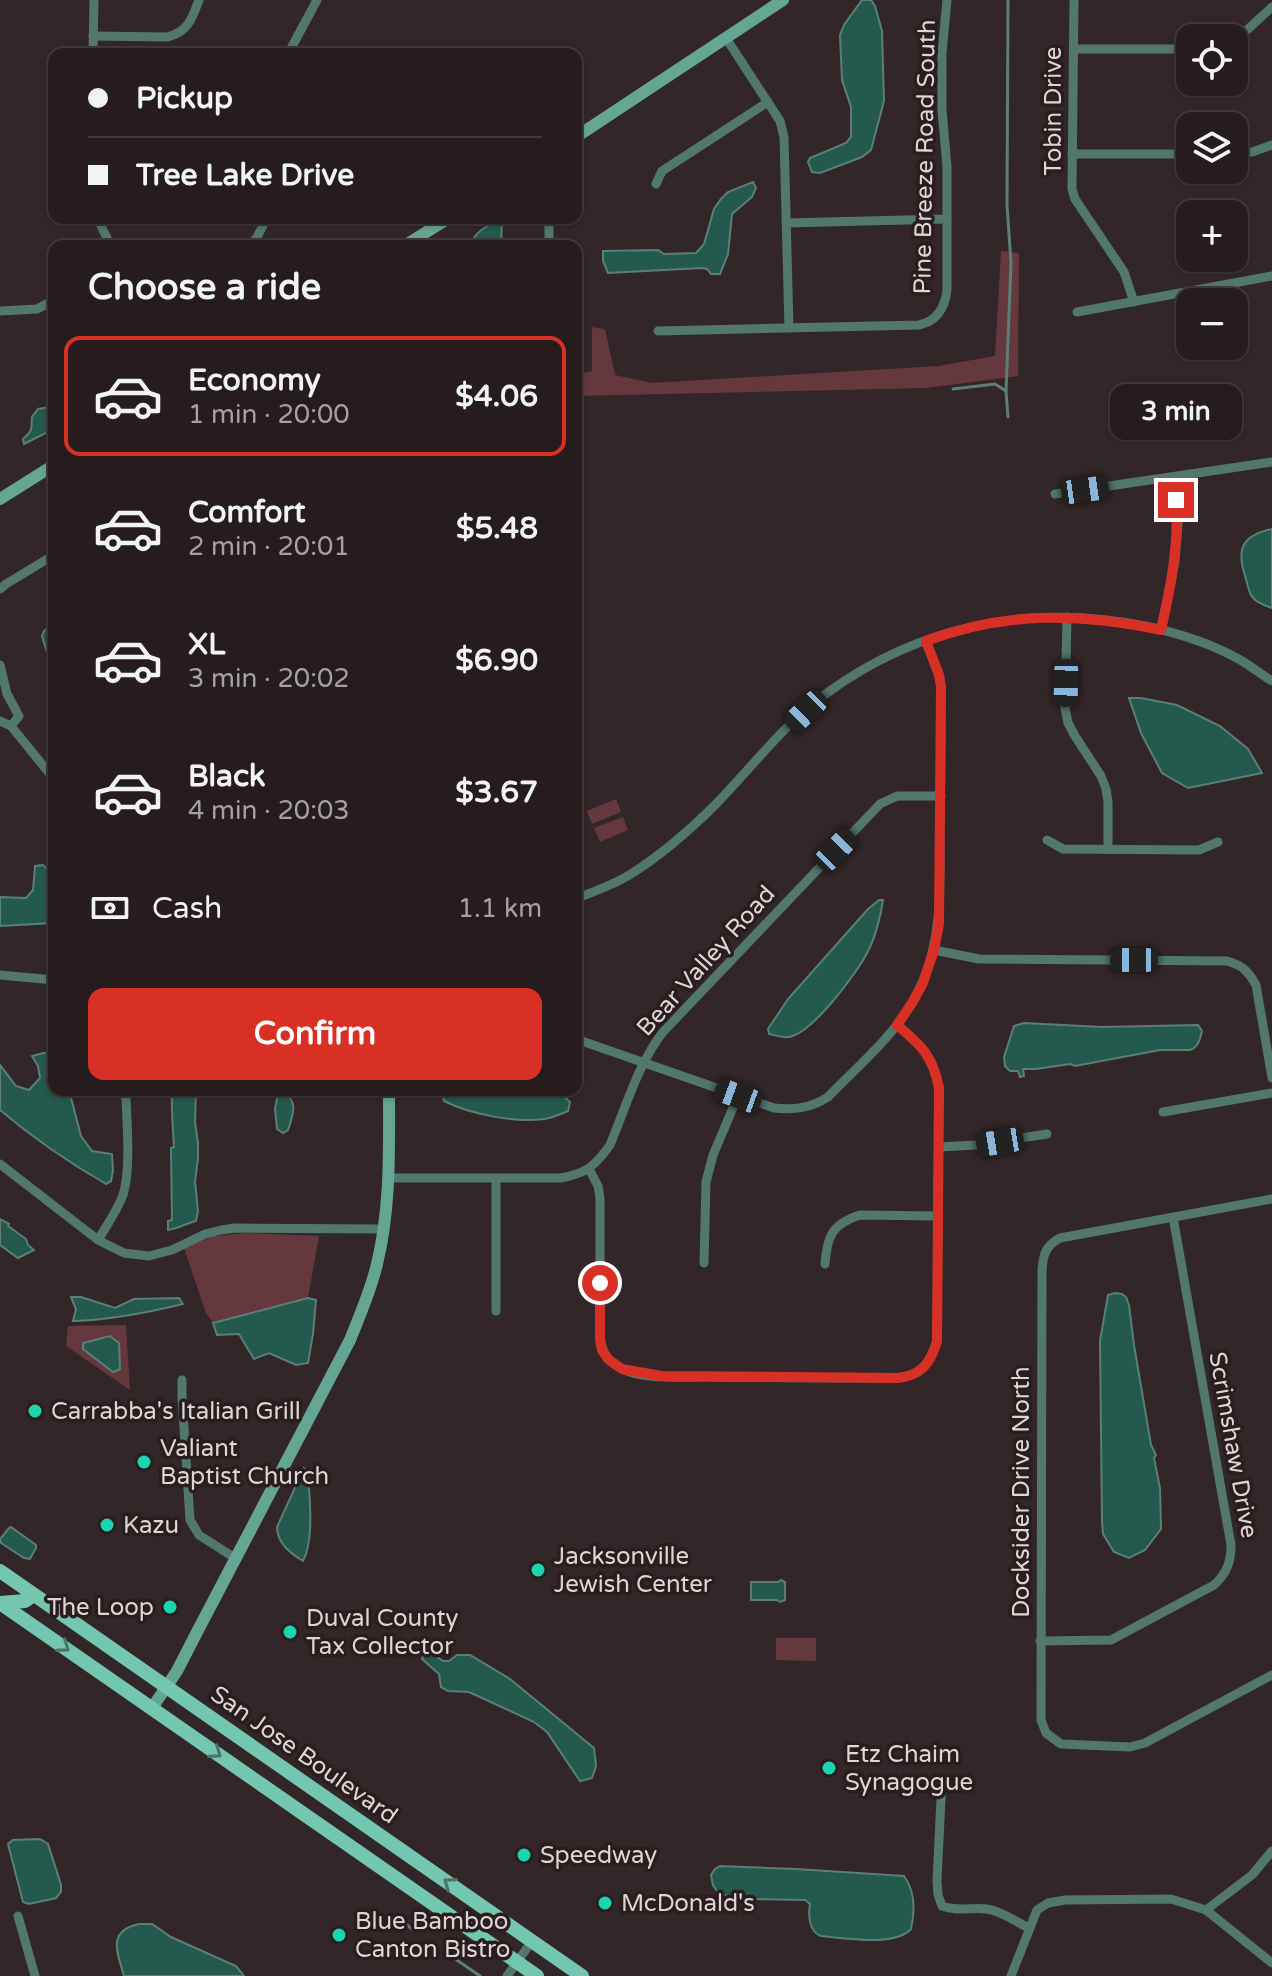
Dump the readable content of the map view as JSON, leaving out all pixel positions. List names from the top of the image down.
{
  "streets": {
    "main road": ["San Jose Boulevard"],
    "street": [
      "Tobin Drive",
      "Pine Breeze Road South",
      "Bear Valley Road",
      "Scrimshaw Drive",
      "Docksider Drive North"
    ]
  },
  "crossings": [
    ["Scrimshaw Drive", "Docksider Drive North"]
  ],
  "places": [
    "Carrabba's Italian Grill",
    "Valiant Baptist Church",
    "Kazu",
    "Jacksonville Jewish Center",
    "The Loop",
    "Duval County Tax Collector",
    "Etz Chaim Synagogue",
    "Speedway",
    "McDonald's",
    "Blue Bamboo Canton Bistro"
  ],
  "page": {
    "map_buttons": ["+", "−"],
    "banner": ["Pickup", "Tree Lake Drive"],
    "heading": "Choose a ride",
    "list": [
      {
        "name": "Economy",
        "note": "1 min · 20:00",
        "value": "$4.06"
      },
      {
        "name": "Comfort",
        "note": "2 min · 20:01",
        "value": "$5.48"
      },
      {
        "name": "XL",
        "note": "3 min · 20:02",
        "value": "$6.90"
      },
      {
        "name": "Black",
        "note": "4 min · 20:03",
        "value": "$3.67"
      }
    ],
    "bubble": "3 min",
    "pay": ["Cash", "1.1 km"],
    "buttons": "Confirm"
  }
}
